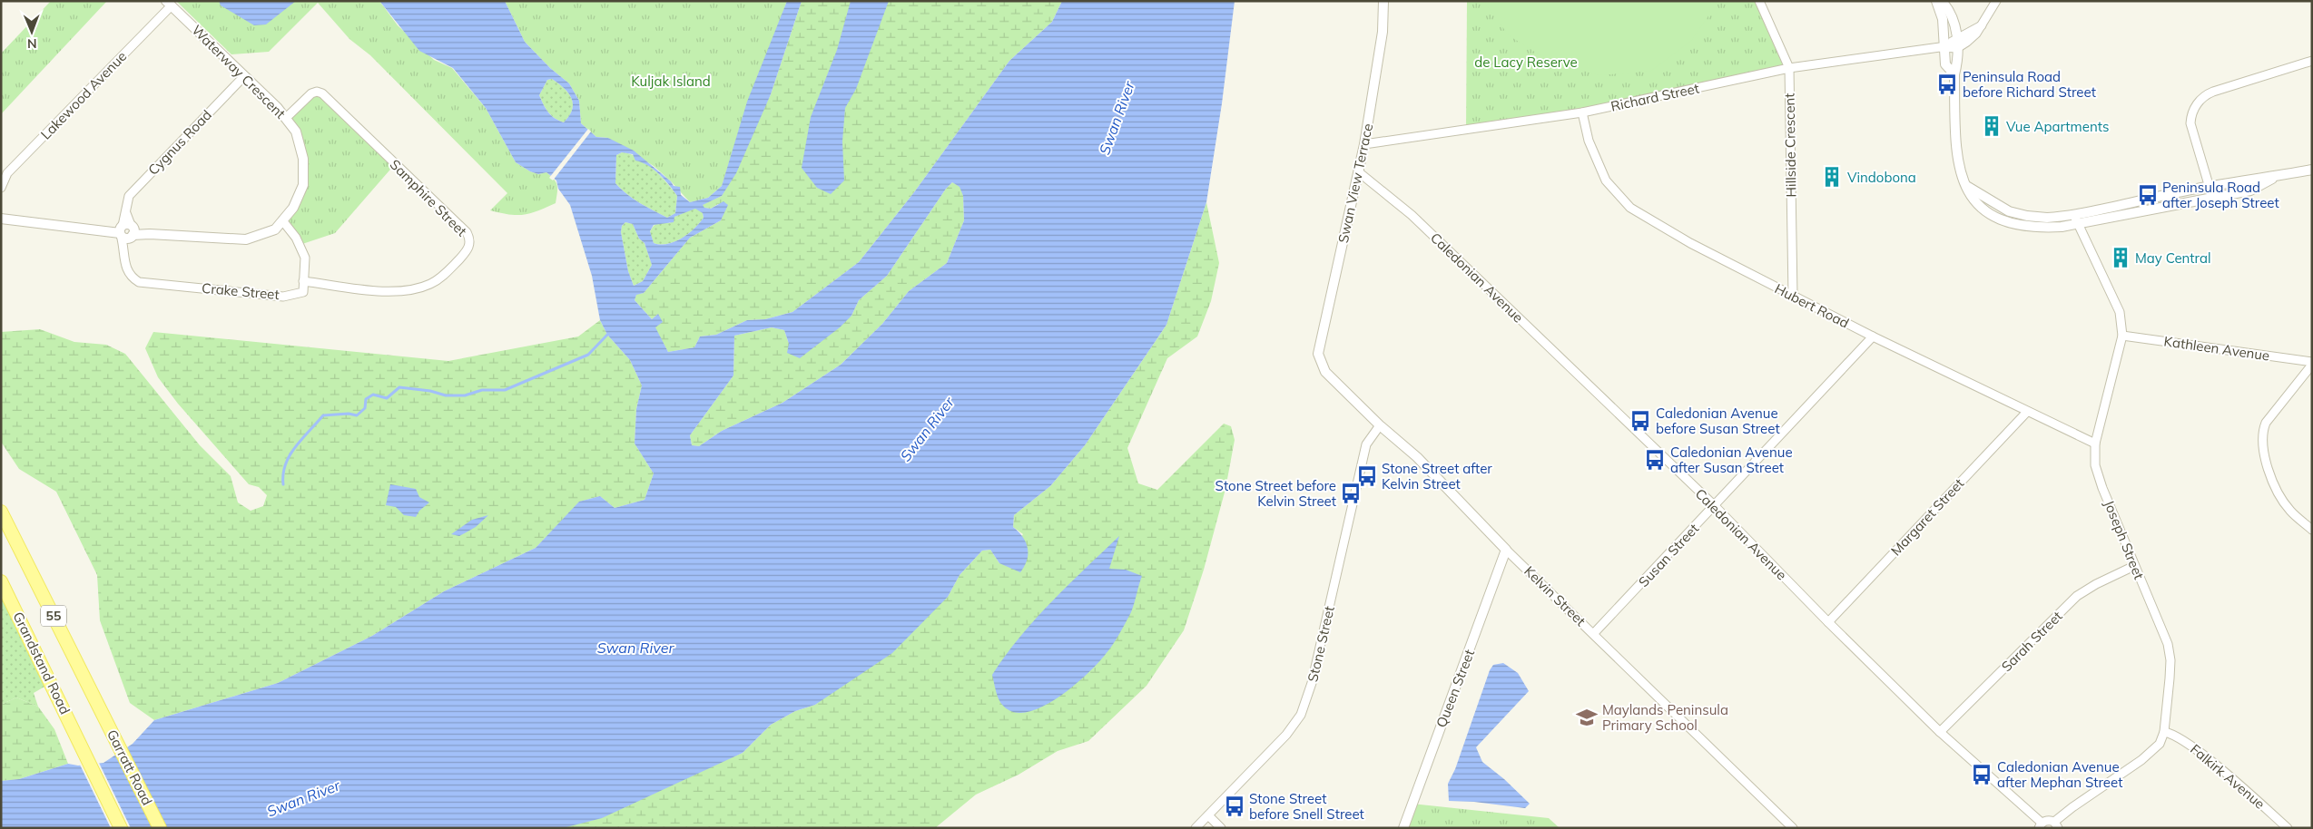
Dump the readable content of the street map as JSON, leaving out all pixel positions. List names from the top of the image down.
{
  "streets": {
    "main road": ["55", "Grandstand Road", "Garratt Road"],
    "street": [
      "Waterway Crescent",
      "Lakewood Avenue",
      "Richard Street",
      "Cygnus Road",
      "Hillside Crescent",
      "Swan View Terrace",
      "Samphire Street",
      "Caledonian Avenue",
      "Crake Street",
      "Hubert Road",
      "Kathleen Avenue",
      "Margaret Street",
      "Joseph Street",
      "Susan Street",
      "Kelvin Street",
      "Sarah Street",
      "Stone Street",
      "Queen Street",
      "Falkirk Avenue"
    ]
  },
  "crossings": [
    ["Waterway Crescent", "Lakewood Avenue"],
    ["Waterway Crescent", "Cygnus Road"],
    ["Waterway Crescent", "Samphire Street"],
    ["Waterway Crescent", "Crake Street"],
    ["Richard Street", "Hillside Crescent"],
    ["Richard Street", "Swan View Terrace"],
    ["Richard Street", "Hubert Road"],
    ["Cygnus Road", "Crake Street"],
    ["Hillside Crescent", "Hubert Road"],
    ["Swan View Terrace", "Caledonian Avenue"],
    ["Swan View Terrace", "Kelvin Street"],
    ["Samphire Street", "Crake Street"],
    ["Caledonian Avenue", "Margaret Street"],
    ["Caledonian Avenue", "Susan Street"],
    ["Caledonian Avenue", "Sarah Street"],
    ["Hubert Road", "Margaret Street"],
    ["Hubert Road", "Joseph Street"],
    ["Hubert Road", "Susan Street"],
    ["Kathleen Avenue", "Joseph Street"],
    ["Joseph Street", "Sarah Street"],
    ["Joseph Street", "Falkirk Avenue"],
    ["Susan Street", "Kelvin Street"],
    ["Kelvin Street", "Stone Street"],
    ["Kelvin Street", "Queen Street"]
  ],
  "water": ["Swan River"],
  "parks": ["de Lacy Reserve", "Kuljak Island"],
  "places": {
    "bus stop": [
      "Peninsula Road before Richard Street",
      "Peninsula Road after Joseph Street",
      "Caledonian Avenue before Susan Street",
      "Caledonian Avenue after Susan Street",
      "Stone Street after Kelvin Street",
      "Stone Street before Kelvin Street",
      "Caledonian Avenue after Mephan Street",
      "Stone Street before Snell Street"
    ],
    "building": ["Vue Apartments", "Vindobona", "May Central"],
    "school or university": ["Maylands Peninsula Primary School"]
  },
  "north": "bottom"
}
